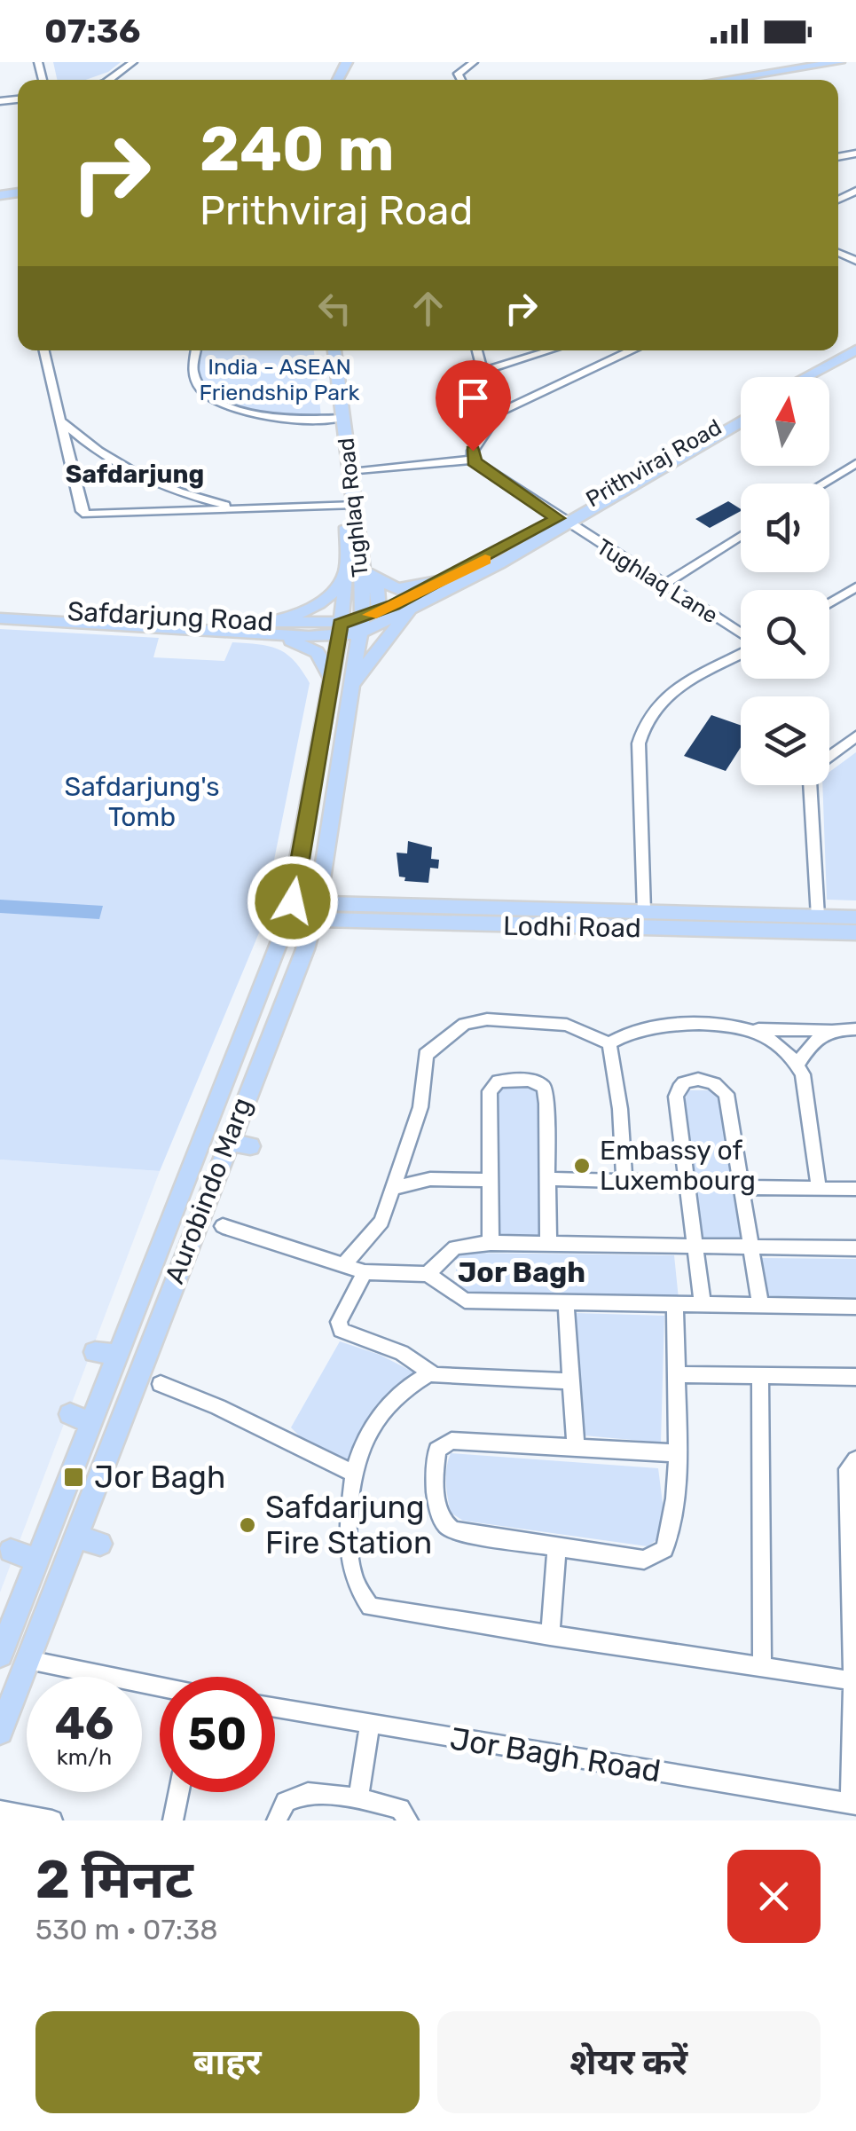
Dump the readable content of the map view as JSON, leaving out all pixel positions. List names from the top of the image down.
{
  "streets": {
    "main road": [
      "Prithviraj Road",
      "Tughlaq Road",
      "Safdarjung Road",
      "Lodhi Road",
      "Aurobindo Marg"
    ],
    "street": ["Tughlaq Lane", "Jor Bagh Road"]
  },
  "crossings": [
    ["Prithviraj Road", "Tughlaq Road"],
    ["Prithviraj Road", "Tughlaq Lane"],
    ["Prithviraj Road", "Safdarjung Road"],
    ["Prithviraj Road", "Aurobindo Marg"],
    ["Tughlaq Road", "Safdarjung Road"],
    ["Tughlaq Road", "Aurobindo Marg"],
    ["Safdarjung Road", "Aurobindo Marg"],
    ["Lodhi Road", "Aurobindo Marg"]
  ],
  "districts": ["Safdarjung", "Jor Bagh"],
  "parks": ["India - ASEAN Friendship Park", "Safdarjung's Tomb"],
  "places": {
    "other": ["Embassy of Luxembourg", "Safdarjung Fire Station"],
    "transit": ["Jor Bagh"]
  },
  "north": "top",
  "page": {
    "status": "07:36",
    "turn": ["240 m", "Prithviraj Road"],
    "speed": "46 km/h",
    "limit": "50",
    "heading": ["2 मिनट", "530 m · 07:38"],
    "buttons": ["बाहर", "शेयर करें"]
  }
}
